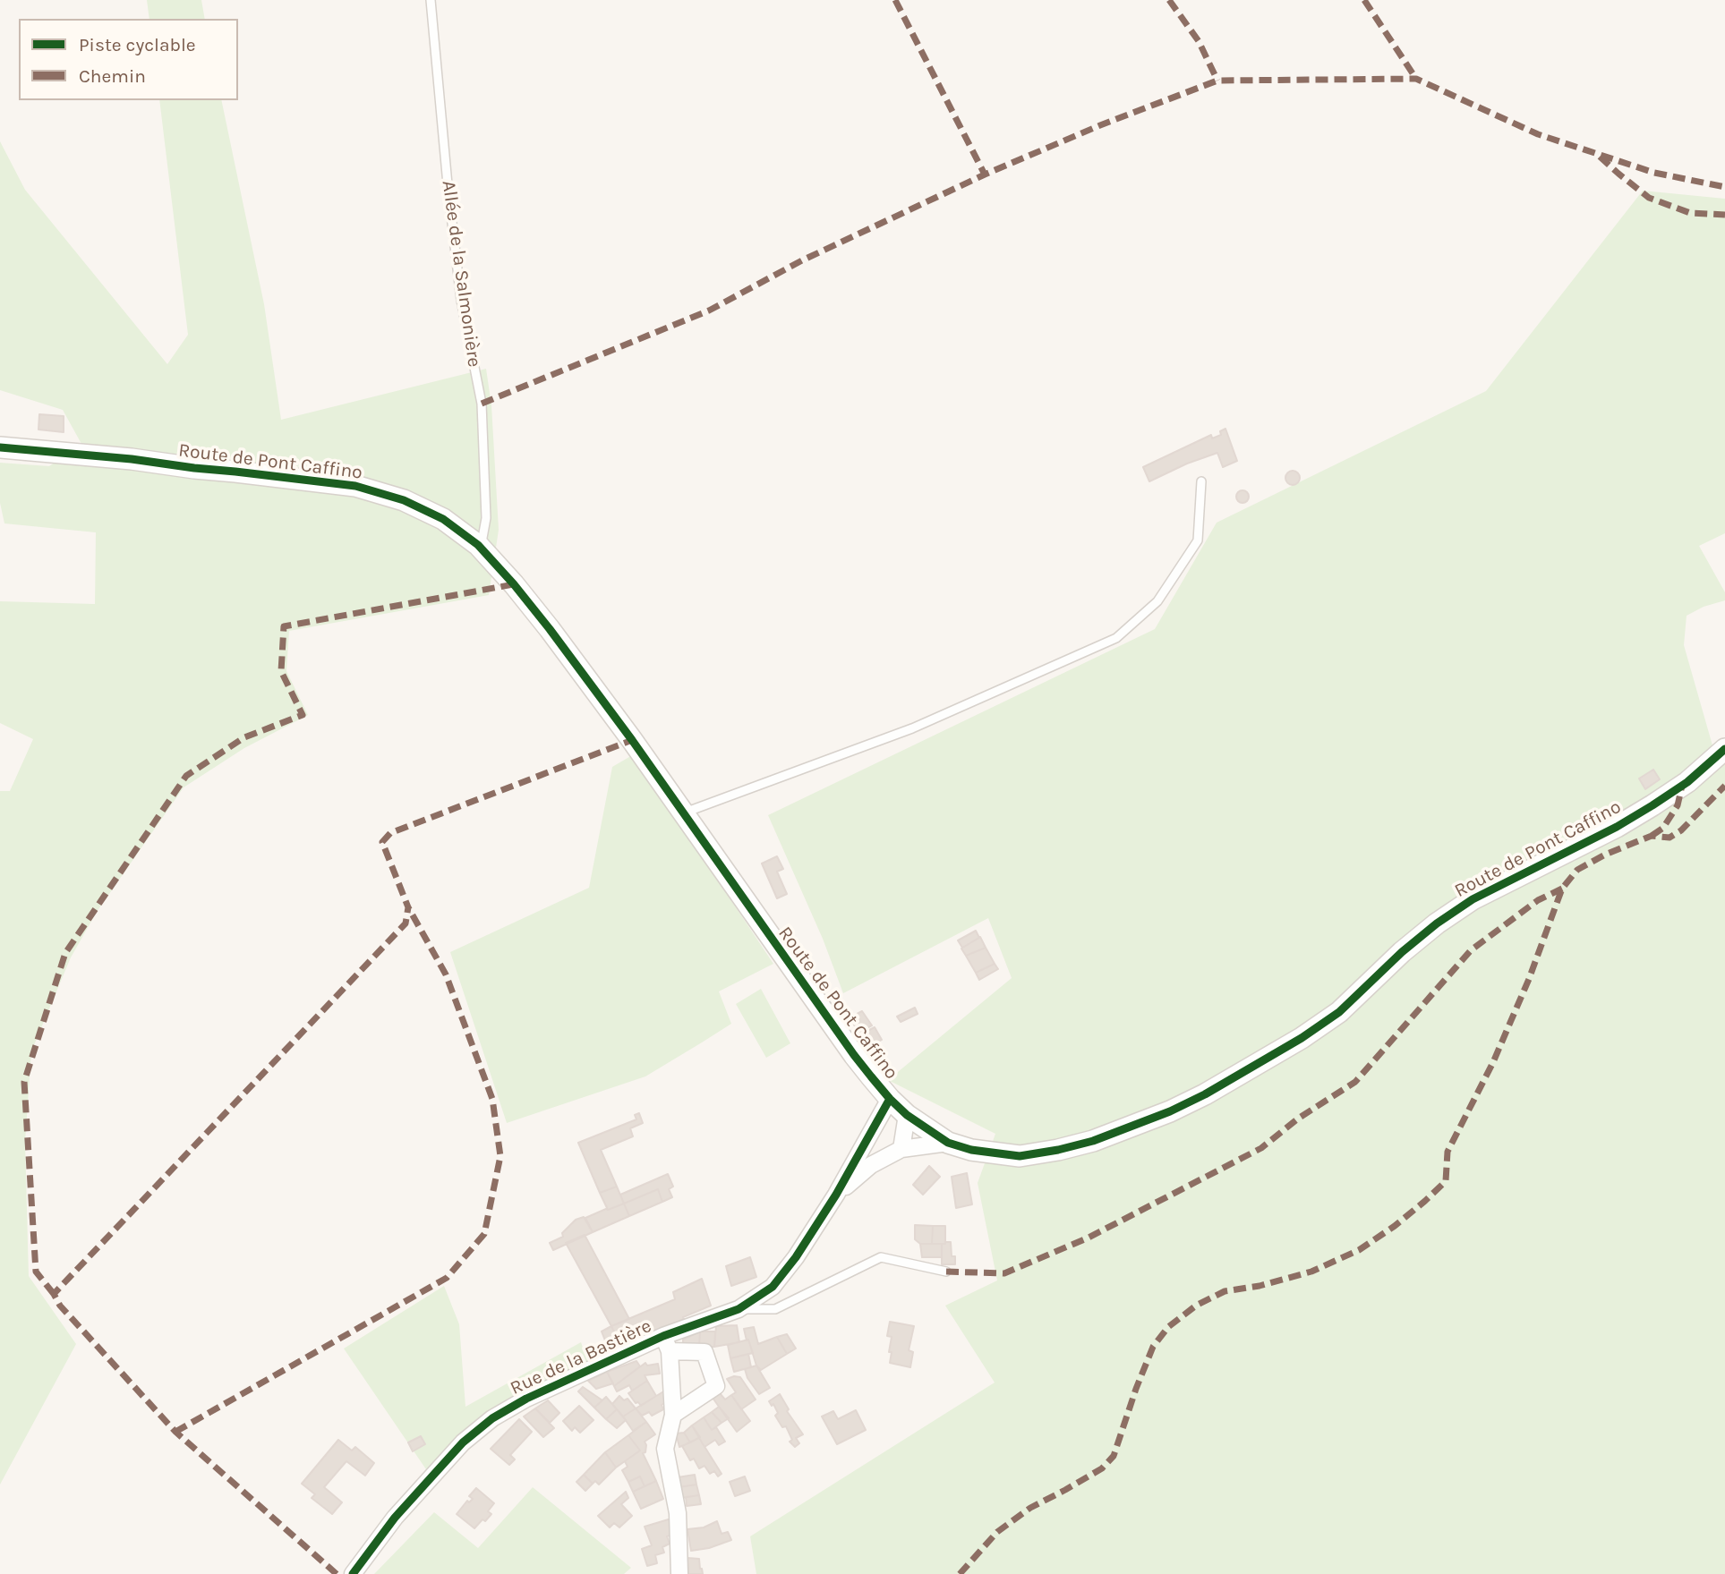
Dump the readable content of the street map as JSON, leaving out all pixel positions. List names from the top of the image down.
{
  "streets": {
    "street": ["Route de Pont Caffino", "Rue de la Bastière"],
    "lane": ["Allée de la Salmonière"]
  },
  "crossings": [
    ["Allée de la Salmonière", "Route de Pont Caffino"]
  ],
  "legend": ["Piste cyclable", "Chemin"]
}
